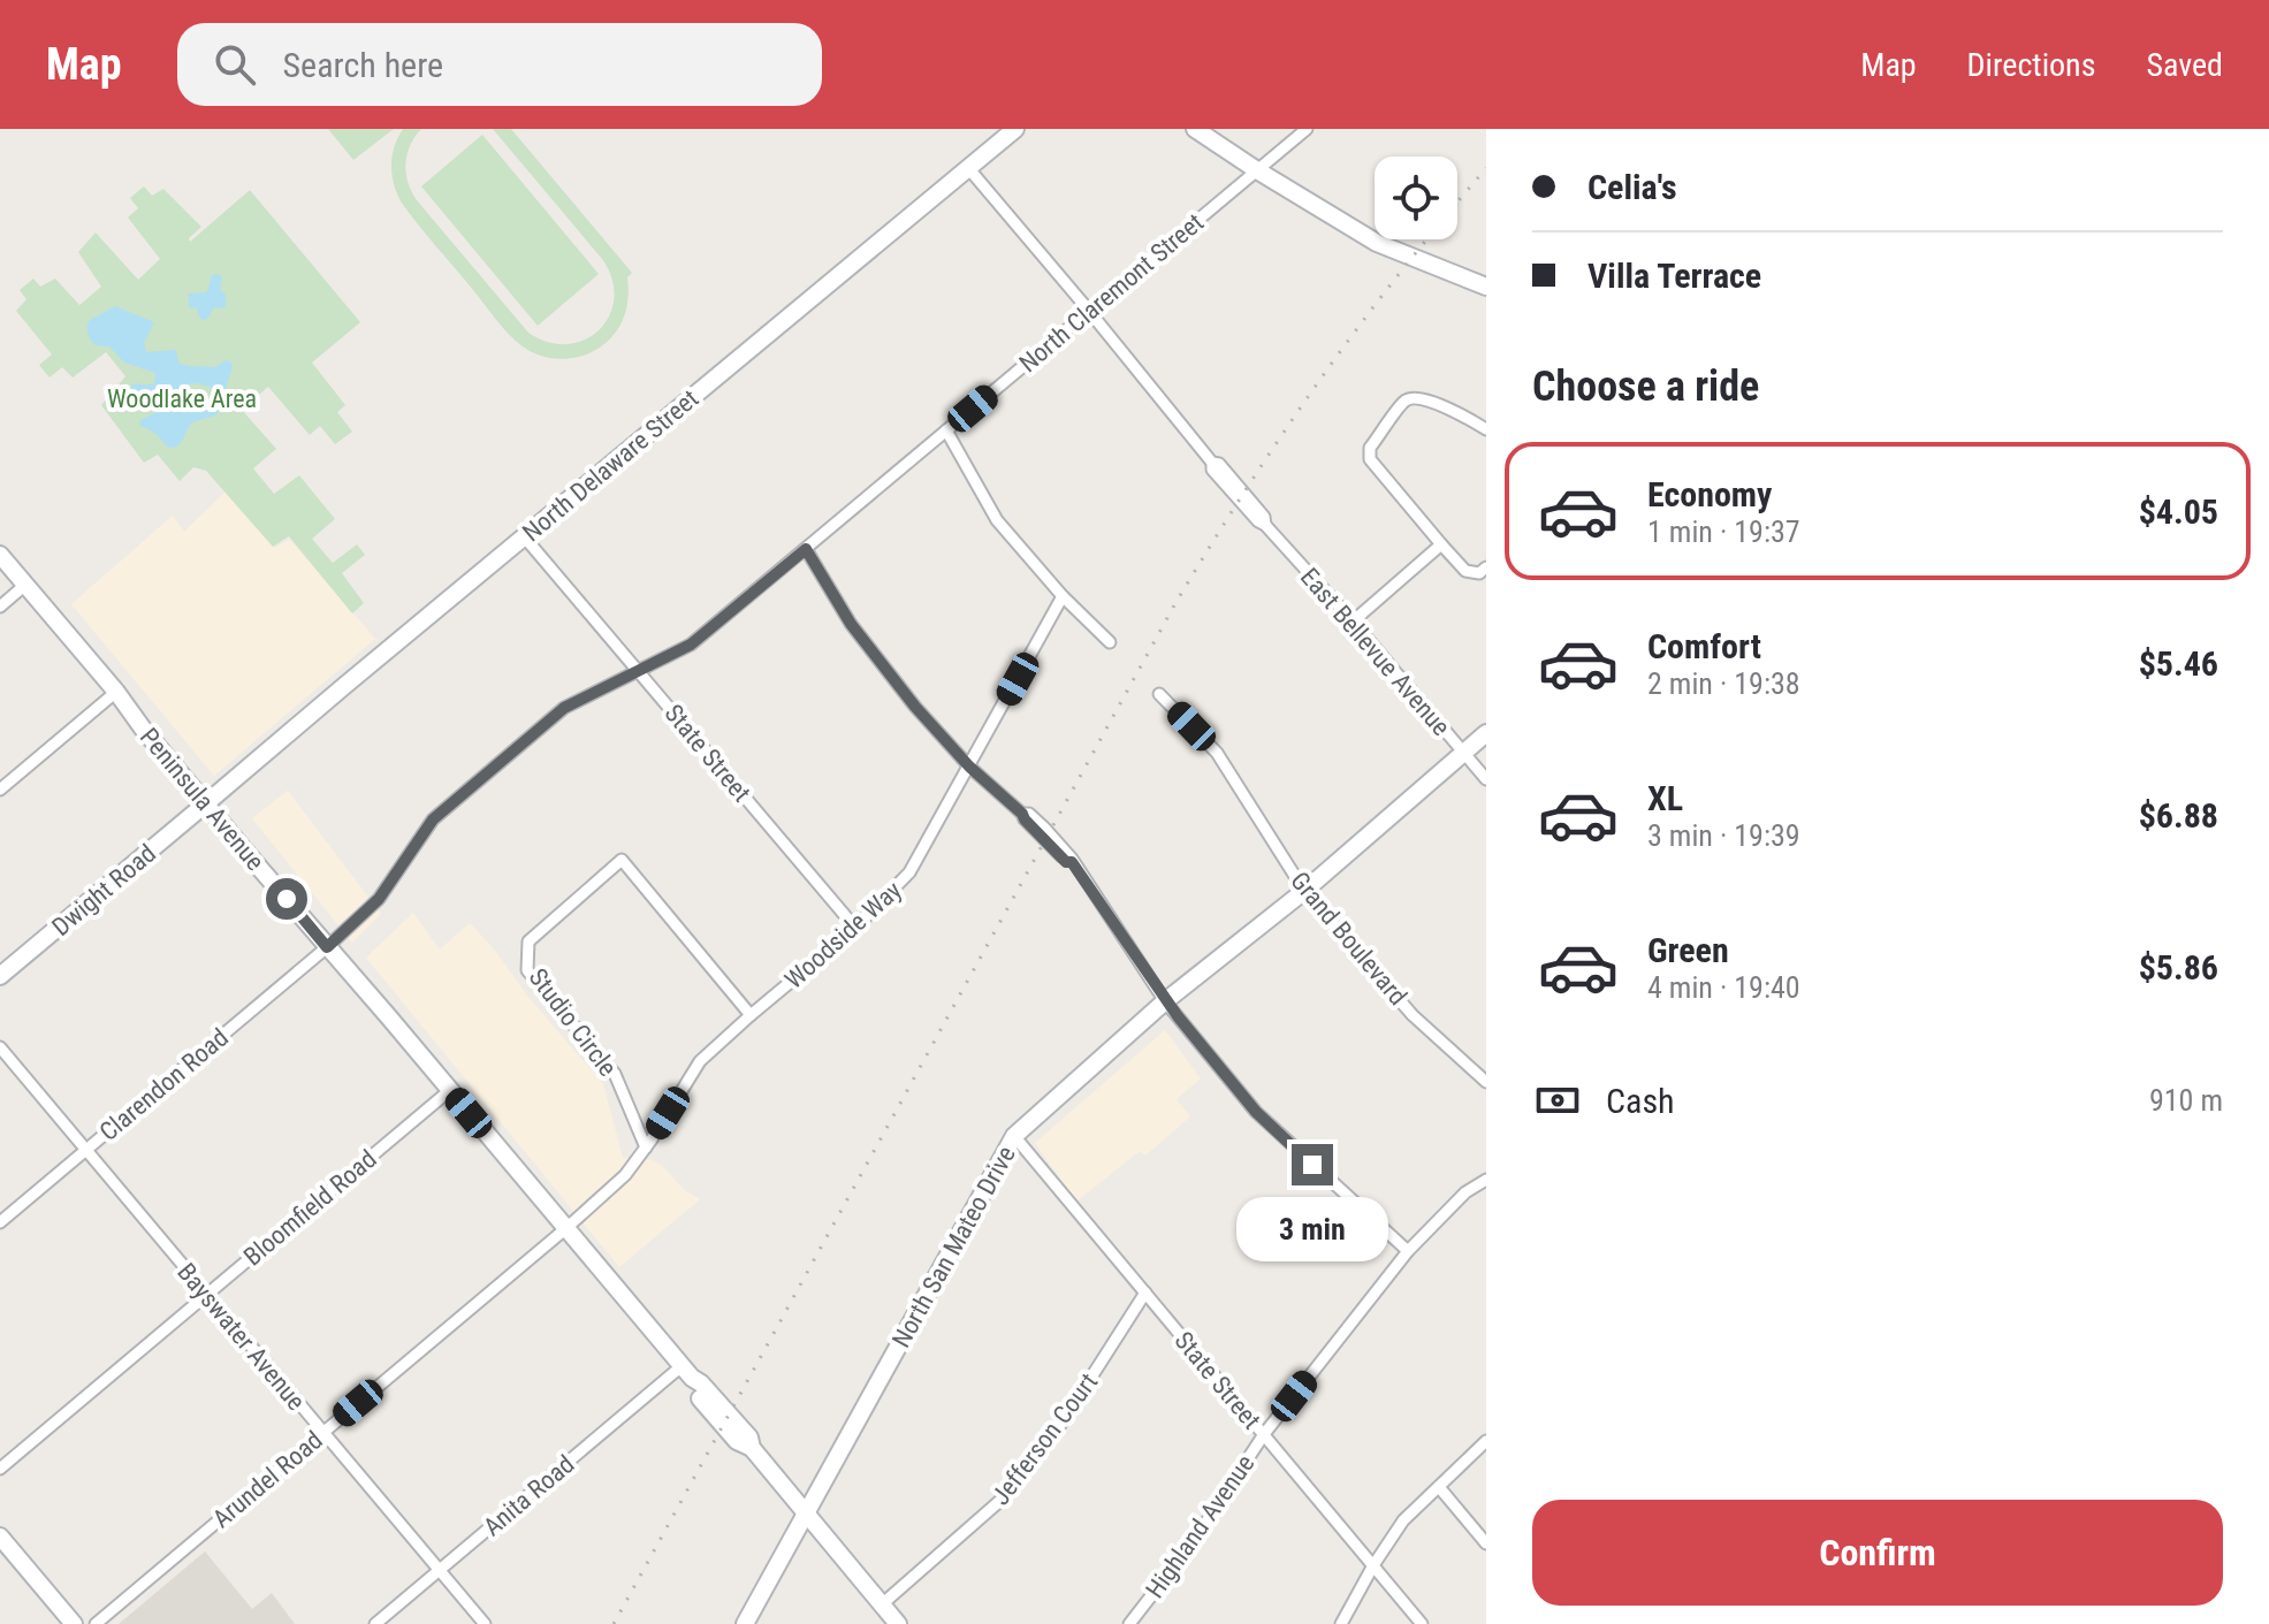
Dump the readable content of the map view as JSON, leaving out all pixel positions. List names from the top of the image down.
{
  "streets": {
    "main road": [
      "North Delaware Street",
      "Peninsula Avenue",
      "Dwight Road",
      "North San Mateo Drive"
    ],
    "street": [
      "North Claremont Street",
      "East Bellevue Avenue",
      "State Street",
      "Woodside Way",
      "Grand Boulevard",
      "Studio Circle",
      "Clarendon Road",
      "Bloomfield Road",
      "Bayswater Avenue",
      "Jefferson Court",
      "Arundel Road",
      "Anita Road",
      "Highland Avenue"
    ]
  },
  "crossings": [
    ["North Claremont Street", "East Bellevue Avenue"],
    ["North Claremont Street", "State Street"],
    ["North Claremont Street", "Peninsula Avenue"],
    ["North Claremont Street", "Clarendon Road"],
    ["North Delaware Street", "East Bellevue Avenue"],
    ["North Delaware Street", "State Street"],
    ["North Delaware Street", "Peninsula Avenue"],
    ["North Delaware Street", "Dwight Road"],
    ["East Bellevue Avenue", "North San Mateo Drive"],
    ["State Street", "Woodside Way"],
    ["State Street", "North San Mateo Drive"],
    ["State Street", "Jefferson Court"],
    ["State Street", "Highland Avenue"],
    ["Peninsula Avenue", "Dwight Road"],
    ["Peninsula Avenue", "Woodside Way"],
    ["Peninsula Avenue", "Clarendon Road"],
    ["Peninsula Avenue", "Bloomfield Road"],
    ["Peninsula Avenue", "North San Mateo Drive"],
    ["Peninsula Avenue", "Jefferson Court"],
    ["Peninsula Avenue", "Arundel Road"],
    ["Peninsula Avenue", "Anita Road"],
    ["Woodside Way", "Studio Circle"],
    ["Woodside Way", "Arundel Road"],
    ["Grand Boulevard", "North San Mateo Drive"],
    ["Clarendon Road", "Bayswater Avenue"],
    ["Bloomfield Road", "Bayswater Avenue"],
    ["Bayswater Avenue", "Arundel Road"],
    ["Bayswater Avenue", "Anita Road"]
  ],
  "parks": ["Woodlake Area"],
  "page": {
    "header": "Map",
    "search": "Search here",
    "nav": ["Map", "Directions", "Saved"],
    "banner": ["Celia's", "Villa Terrace"],
    "heading": "Choose a ride",
    "list": [
      {
        "name": "Economy",
        "note": "1 min · 19:37",
        "value": "$4.05"
      },
      {
        "name": "Comfort",
        "note": "2 min · 19:38",
        "value": "$5.46"
      },
      {
        "name": "XL",
        "note": "3 min · 19:39",
        "value": "$6.88"
      },
      {
        "name": "Green",
        "note": "4 min · 19:40",
        "value": "$5.86"
      }
    ],
    "pay": ["Cash", "910 m"],
    "bubble": "3 min",
    "buttons": "Confirm"
  }
}
